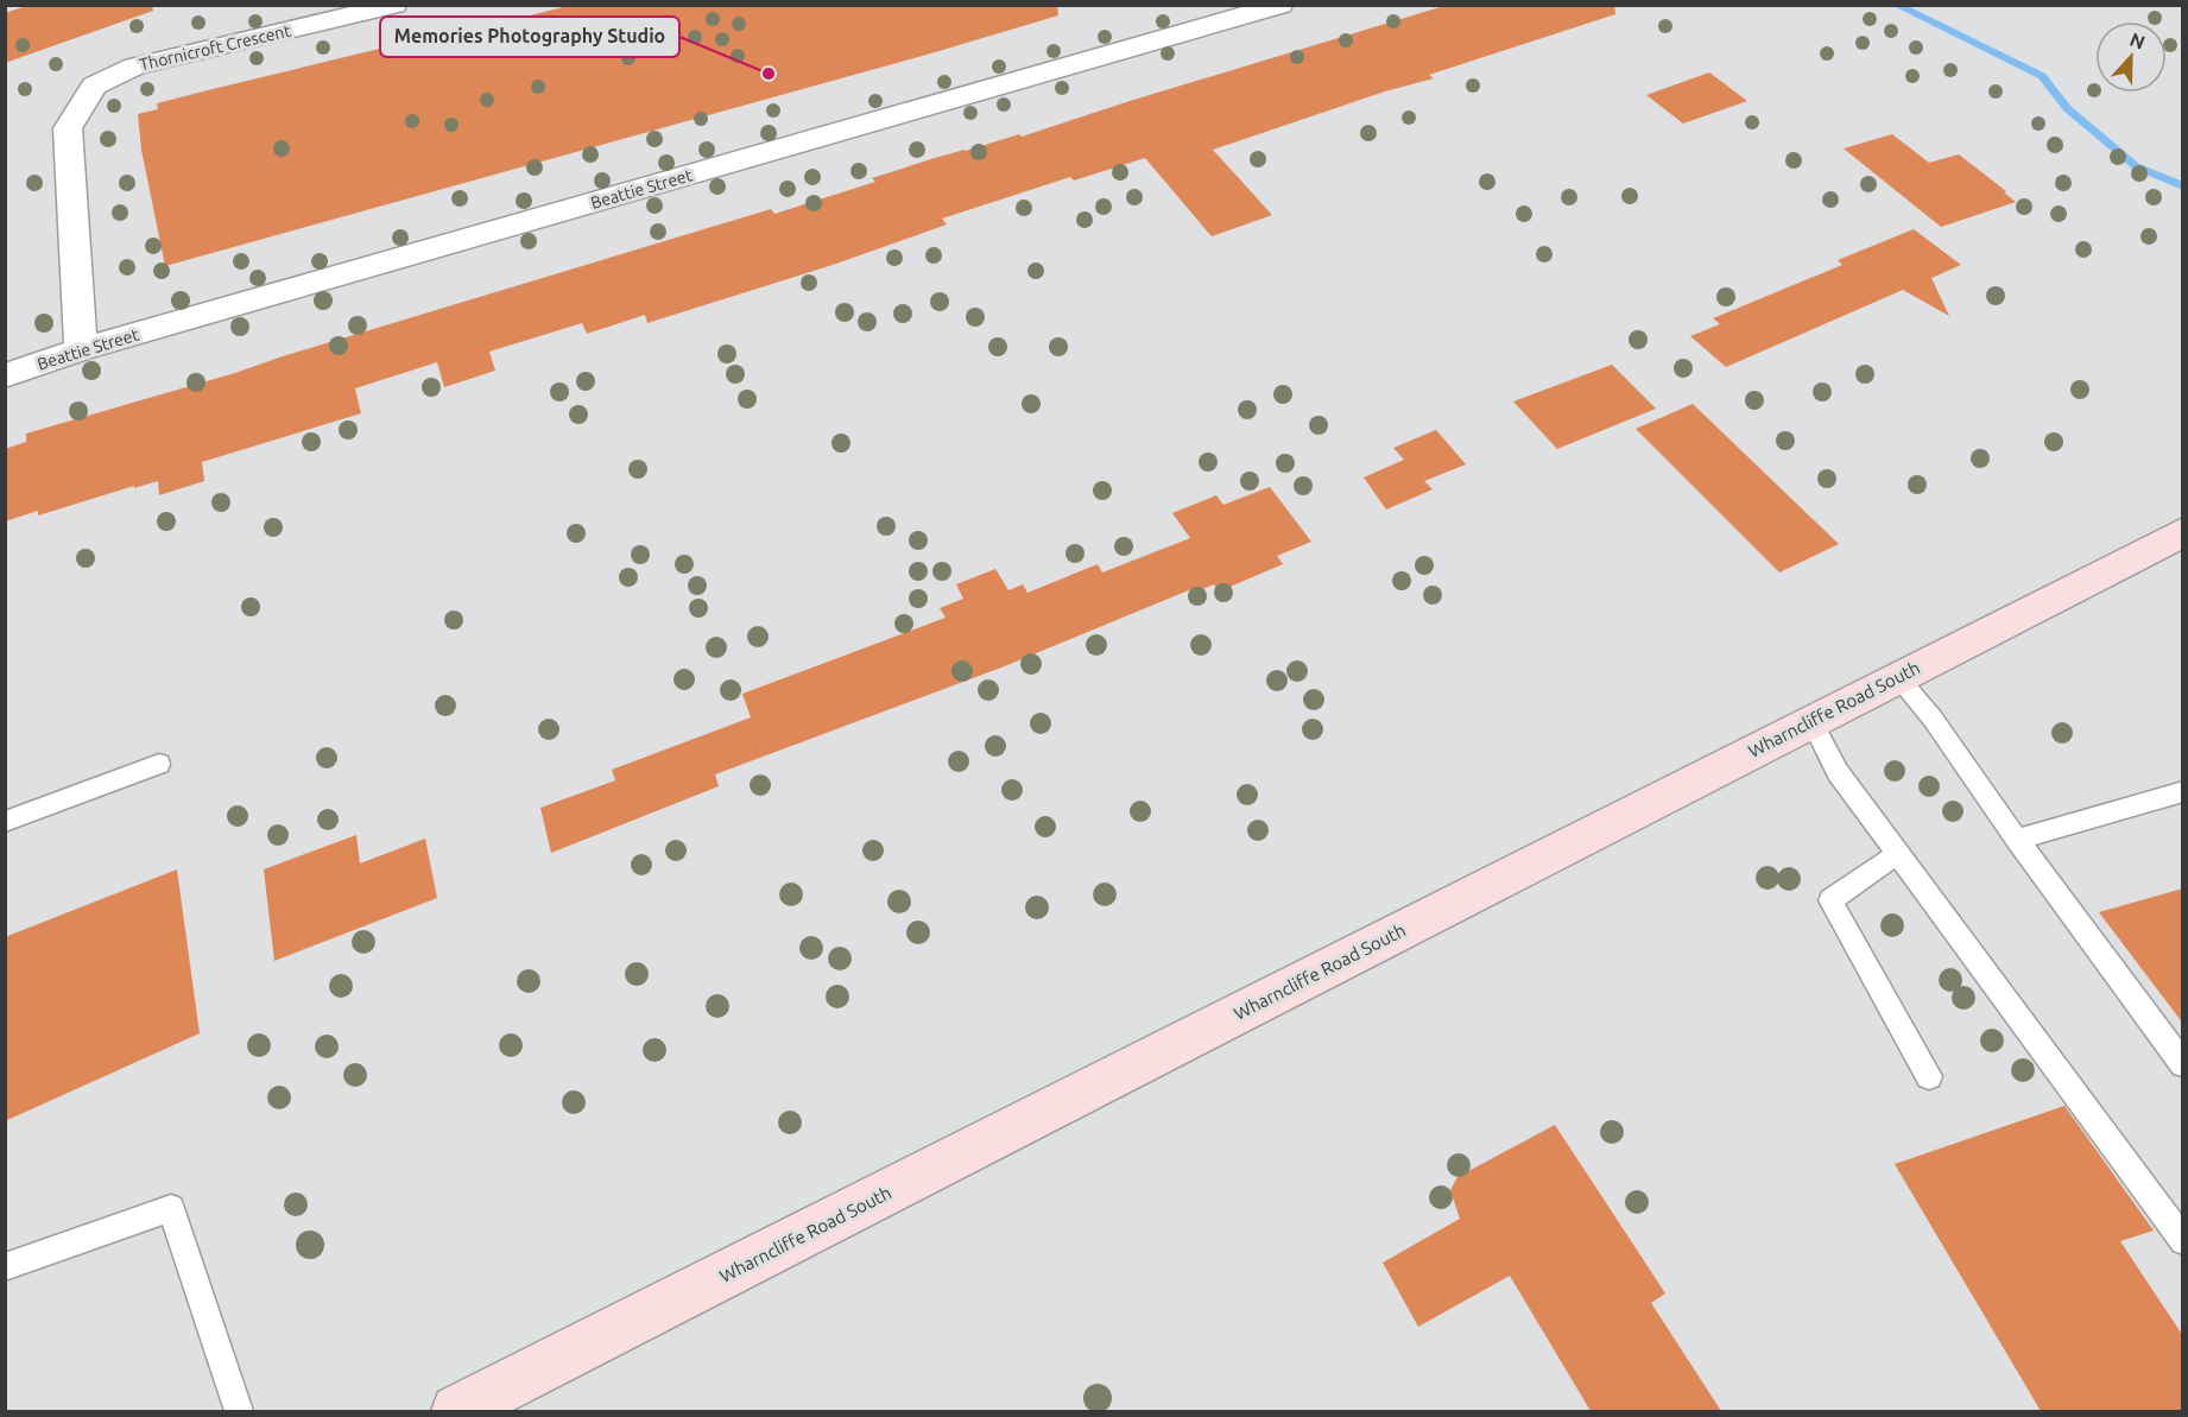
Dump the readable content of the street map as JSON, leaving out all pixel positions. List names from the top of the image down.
{
  "streets": {
    "main road": ["Wharncliffe Road South"],
    "street": ["Thornicroft Crescent", "Beattie Street"]
  },
  "crossings": [
    ["Thornicroft Crescent", "Beattie Street"]
  ],
  "places": ["Memories Photography Studio"],
  "north": "top"
}
